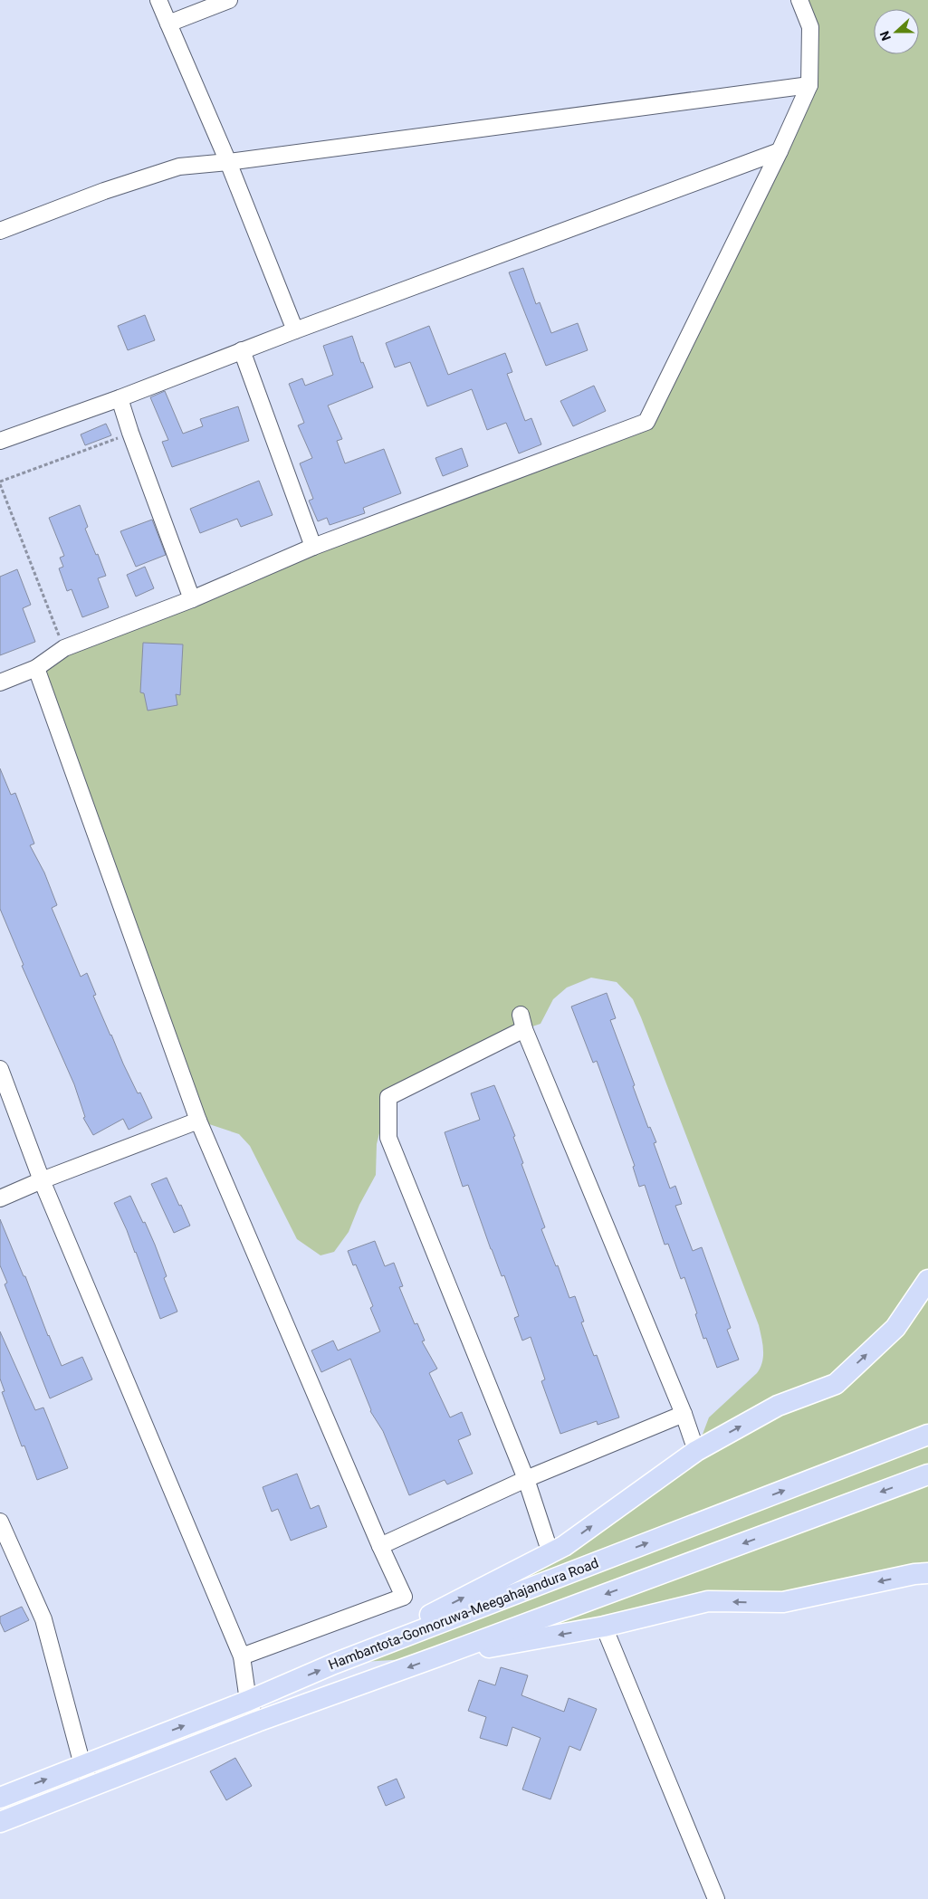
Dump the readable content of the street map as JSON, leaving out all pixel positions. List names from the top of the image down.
{
  "streets": {
    "main road": ["Hambantota-Gonnoruwa-Meegahajandura Road"]
  },
  "north": "left"
}
